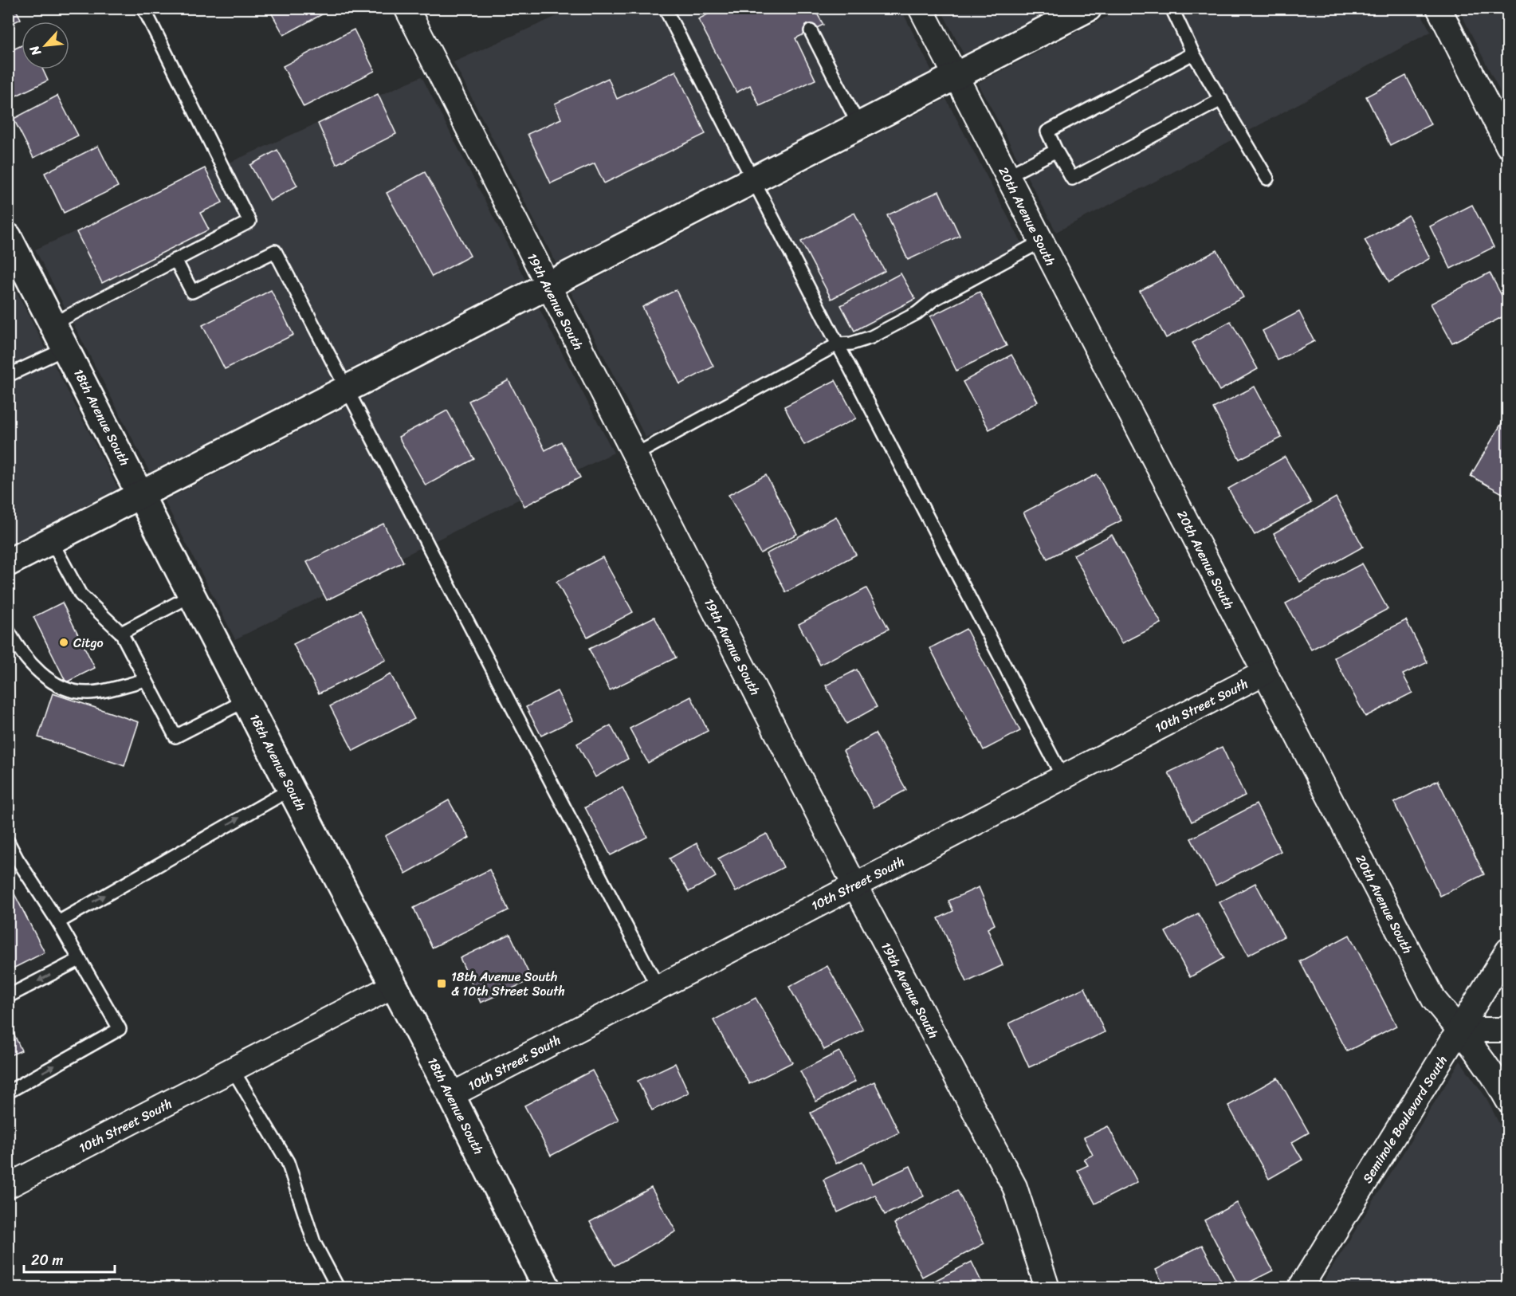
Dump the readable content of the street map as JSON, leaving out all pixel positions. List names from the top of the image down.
{
  "streets": {
    "main road": ["18th Avenue South"],
    "street": [
      "20th Avenue South",
      "19th Avenue South",
      "10th Street South",
      "Seminole Boulevard South"
    ]
  },
  "crossings": [
    ["20th Avenue South", "10th Street South"],
    ["20th Avenue South", "Seminole Boulevard South"],
    ["19th Avenue South", "10th Street South"],
    ["18th Avenue South", "10th Street South"]
  ],
  "places": {
    "other": ["Citgo"],
    "transit": ["18th Avenue South & 10th Street South"]
  },
  "scale_bar": "20 m",
  "north": "bottom left"
}
